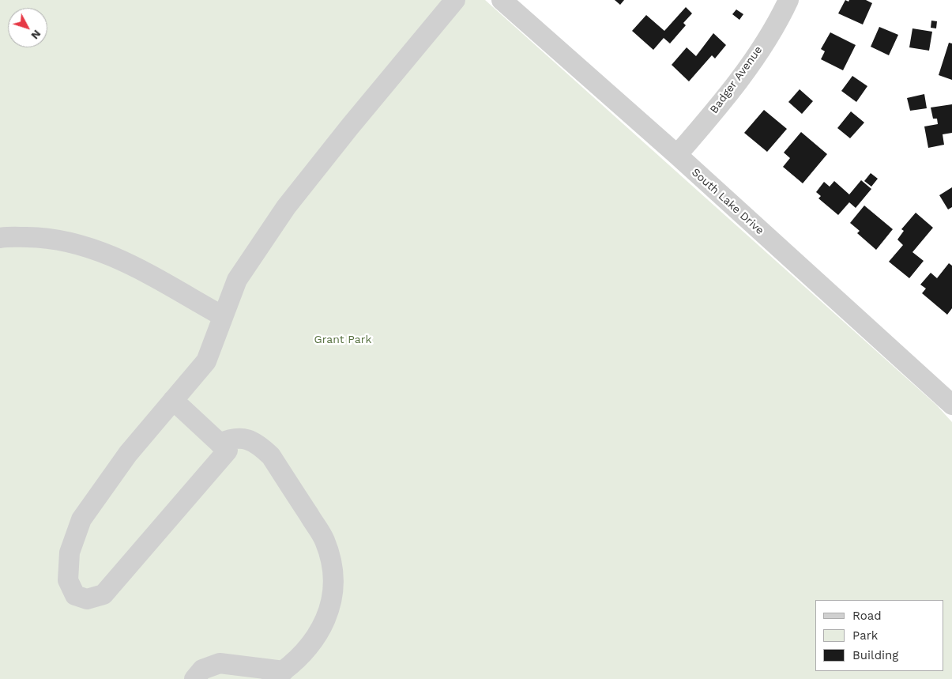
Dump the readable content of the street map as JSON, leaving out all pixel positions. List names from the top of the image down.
{
  "streets": {
    "street": ["Badger Avenue", "South Lake Drive"]
  },
  "crossings": [
    ["Badger Avenue", "South Lake Drive"]
  ],
  "parks": ["Grant Park"],
  "legend": ["Road", "Park", "Building"],
  "north": "bottom right"
}
